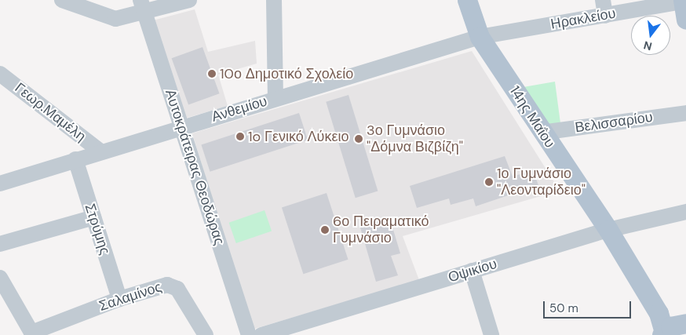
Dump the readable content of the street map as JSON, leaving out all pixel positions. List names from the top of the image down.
{
  "streets": {
    "main road": ["14ης Μαΐου"],
    "street": [
      "Ηρακλείου",
      "Ανθεμίου",
      "Γεωρ.Μαμέλη",
      "Βελισσαρίου",
      "Αυτοκράτειρας Θεοδώρας",
      "Στρύμης",
      "Οψικίου",
      "Σαλαμίνος"
    ]
  },
  "crossings": [
    ["Ηρακλείου", "Ανθεμίου"],
    ["Ηρακλείου", "14ης Μαΐου"],
    ["Ανθεμίου", "Γεωρ.Μαμέλη"],
    ["Ανθεμίου", "14ης Μαΐου"],
    ["Ανθεμίου", "Αυτοκράτειρας Θεοδώρας"],
    ["Ανθεμίου", "Στρύμης"],
    ["14ης Μαΐου", "Βελισσαρίου"],
    ["14ης Μαΐου", "Οψικίου"],
    ["Στρύμης", "Σαλαμίνος"]
  ],
  "places": [
    "10ο Δημοτικό Σχολείο",
    "1o Γενικό Λύκειο",
    "3ο Γυμνάσιο \"Δόμνα Βιζβίζη\"",
    "1ο Γυμνάσιο \"Λεονταρίδειο\"",
    "6ο Πειραματικό Γυμνάσιο"
  ],
  "scale_bar": "50 m",
  "north": "bottom"
}
